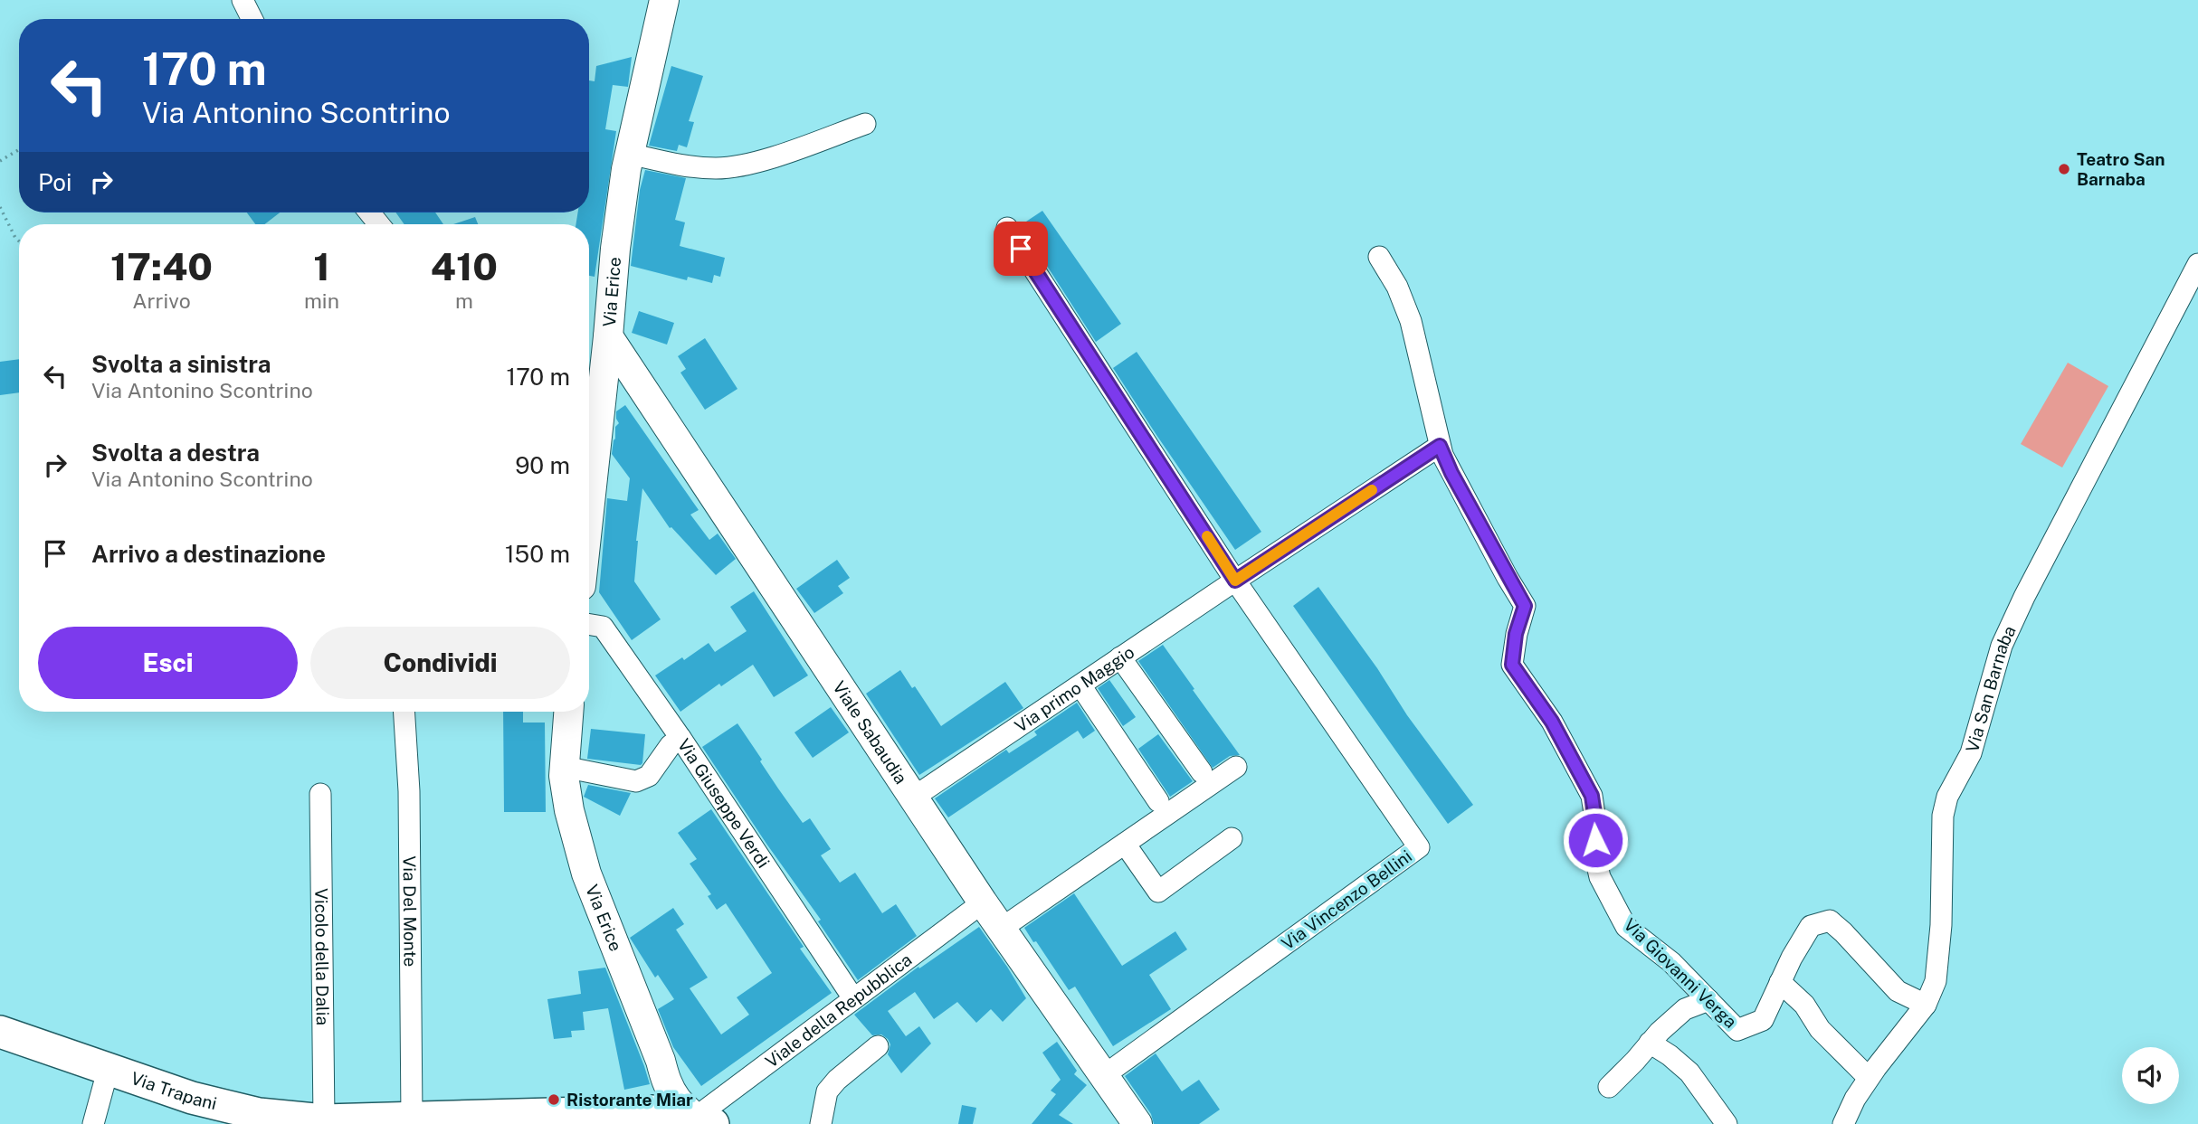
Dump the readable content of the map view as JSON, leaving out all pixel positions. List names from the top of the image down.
{
  "streets": {
    "main road": ["Via Trapani"],
    "street": [
      "Via Erice",
      "Via primo Maggio",
      "Via San Barnaba",
      "Viale Sabaudia",
      "Via Giuseppe Verdi",
      "Via Vincenzo Bellini",
      "Via Del Monte",
      "Vicolo della Dalia",
      "Via Giovanni Verga",
      "Viale della Repubblica"
    ]
  },
  "crossings": [
    ["Via Erice", "Viale Sabaudia"],
    ["Via Erice", "Via Trapani"],
    ["Via primo Maggio", "Viale Sabaudia"],
    ["Via primo Maggio", "Via Vincenzo Bellini"],
    ["Via primo Maggio", "Via Giovanni Verga"],
    ["Via San Barnaba", "Via Giovanni Verga"],
    ["Viale Sabaudia", "Via Vincenzo Bellini"],
    ["Viale Sabaudia", "Viale della Repubblica"],
    ["Via Giuseppe Verdi", "Viale della Repubblica"],
    ["Via Del Monte", "Via Trapani"],
    ["Vicolo della Dalia", "Via Trapani"],
    ["Viale della Repubblica", "Via Trapani"]
  ],
  "places": ["Teatro San Barnaba", "Ristorante Miar"],
  "page": {
    "turn": ["170 m", "Via Antonino Scontrino"],
    "then": "Poi",
    "eta": [
      "17:40",
      "Arrivo",
      "1",
      "min",
      "410",
      "m"
    ],
    "list": [
      {
        "name": "Svolta a sinistra",
        "note": "Via Antonino Scontrino",
        "value": "170 m"
      },
      {
        "name": "Svolta a destra",
        "note": "Via Antonino Scontrino",
        "value": "90 m"
      },
      {
        "name": "Arrivo a destinazione",
        "value": "150 m"
      }
    ],
    "buttons": ["Esci", "Condividi"]
  }
}
